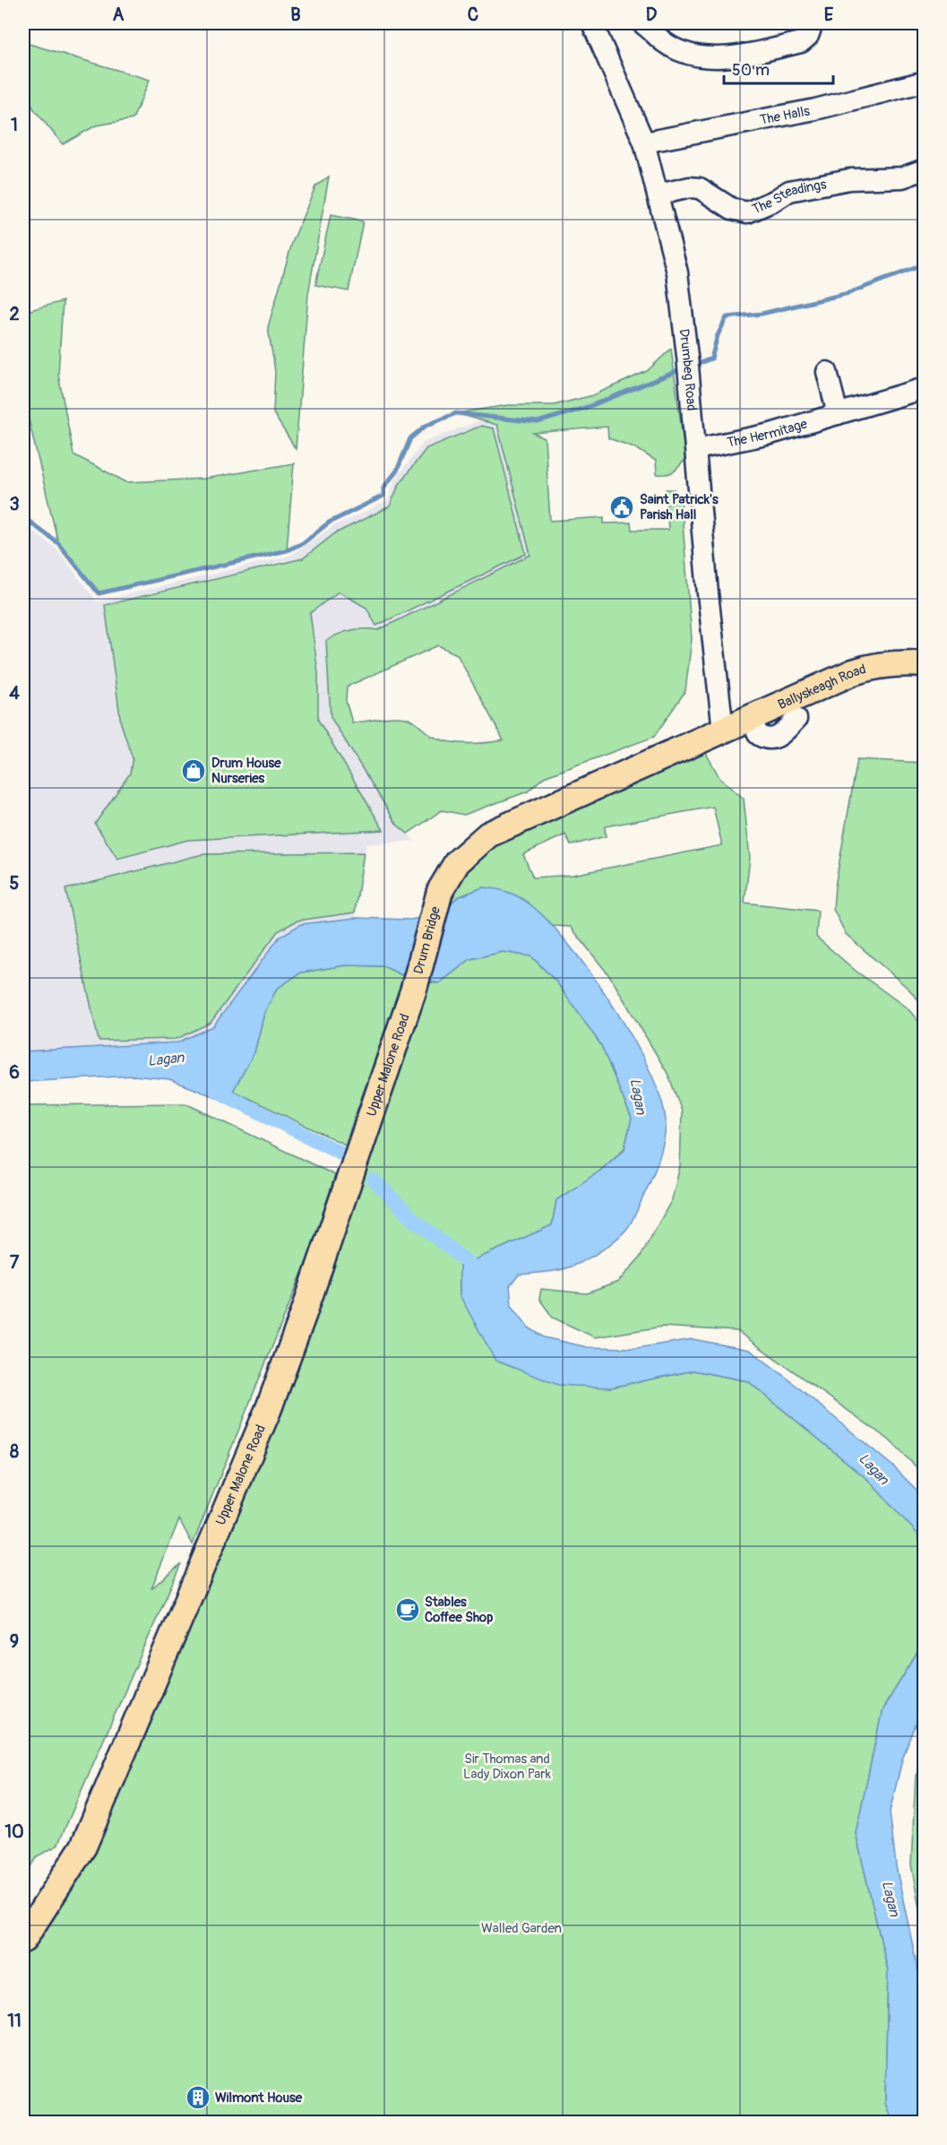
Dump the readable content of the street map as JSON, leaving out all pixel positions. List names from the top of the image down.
{
  "streets": {
    "main road": ["Ballyskeagh Road", "Drum Bridge", "Upper Malone Road"],
    "street": [
      "The Halls",
      "The Steadings",
      "Drumbeg Road",
      "The Hermitage"
    ]
  },
  "crossings": [
    ["The Halls", "Drumbeg Road"],
    ["The Steadings", "Drumbeg Road"],
    ["Drumbeg Road", "The Hermitage"],
    ["Drumbeg Road", "Ballyskeagh Road"],
    ["Drumbeg Road", "Drum Bridge"],
    ["Ballyskeagh Road", "Drum Bridge"],
    ["Drum Bridge", "Upper Malone Road"]
  ],
  "water": ["Lagan"],
  "parks": ["Sir Thomas and Lady Dixon Park", "Walled Garden"],
  "places": {
    "public building": ["Saint Patrick's Parish Hall"],
    "shop": ["Drum House Nurseries"],
    "cafe": ["Stables Coffee Shop"],
    "building": ["Wilmont House"]
  },
  "scale_bar": "50 m",
  "grid": {
    "columns": [
      "A",
      "B",
      "C",
      "D",
      "E"
    ],
    "rows": [
      "1",
      "2",
      "3",
      "4",
      "5",
      "6",
      "7",
      "8",
      "9",
      "10",
      "11"
    ]
  }
}
